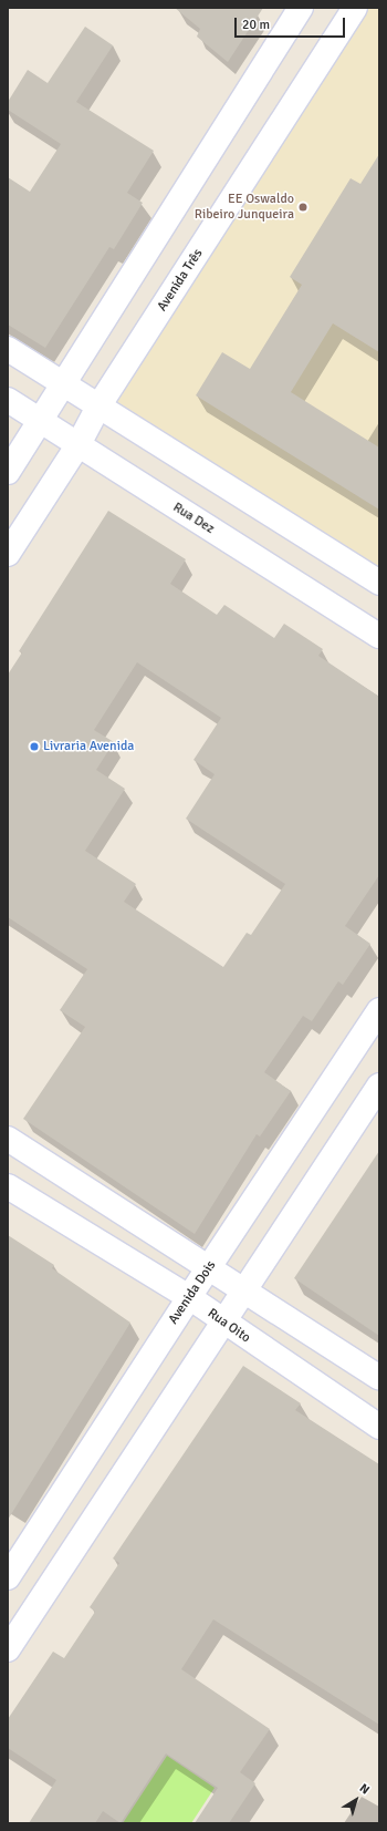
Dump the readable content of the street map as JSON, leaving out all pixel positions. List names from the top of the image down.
{
  "streets": {
    "street": [
      "Avenida Três",
      "Rua Dez",
      "Avenida Dois",
      "Rua Oito"
    ]
  },
  "crossings": [
    ["Avenida Três", "Rua Dez"],
    ["Avenida Dois", "Rua Oito"]
  ],
  "places": ["EE Oswaldo Ribeiro Junqueira", "Livraria Avenida"],
  "scale_bar": "20 m",
  "north": "top right"
}
